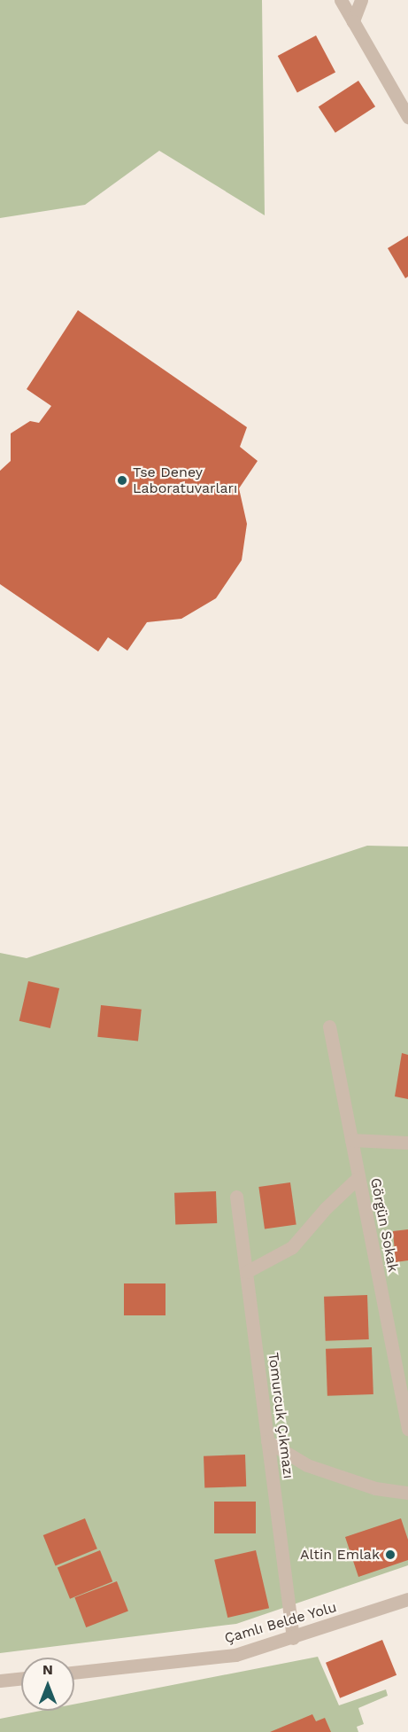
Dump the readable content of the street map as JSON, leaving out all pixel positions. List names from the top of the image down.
{
  "streets": {
    "street": ["Görgün Sokak", "Tomurcuk Çıkmazı", "Çamlı Belde Yolu"]
  },
  "crossings": [
    ["Tomurcuk Çıkmazı", "Çamlı Belde Yolu"]
  ],
  "places": ["Tse Deney Laboratuvarları", "Altin Emlak"],
  "north": "top"
}
